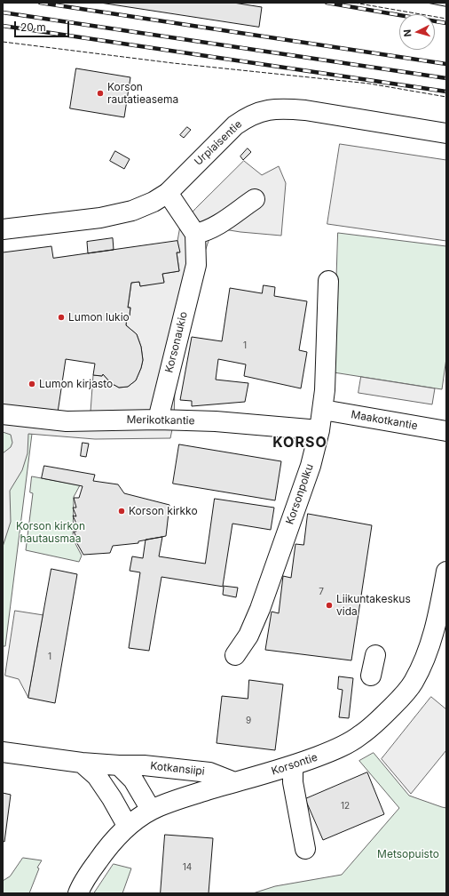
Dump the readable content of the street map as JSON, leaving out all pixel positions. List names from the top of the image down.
{
  "streets": {
    "main road": [
      "Urpiaisentie",
      "Korsonaukio",
      "Merikotkantie",
      "Maakotkantie",
      "Korsonpolku",
      "Korsontie",
      "Kotkansiipi"
    ]
  },
  "crossings": [
    ["Korsonaukio", "Merikotkantie"],
    ["Merikotkantie", "Korsonpolku"],
    ["Maakotkantie", "Korsonpolku"],
    ["Korsontie", "Kotkansiipi"]
  ],
  "districts": ["KORSO"],
  "parks": ["Korson kirkon hautausmaa", "Metsopuisto"],
  "places": [
    "Korson rautatieasema",
    "Lumon lukio",
    "Lumon kirjasto",
    "Korson kirkko",
    "Liikuntakeskus vida"
  ],
  "house_numbers": [
    "1",
    "7",
    "1",
    "9",
    "12",
    "14"
  ],
  "scale_bar": "20 m",
  "north": "left"
}
